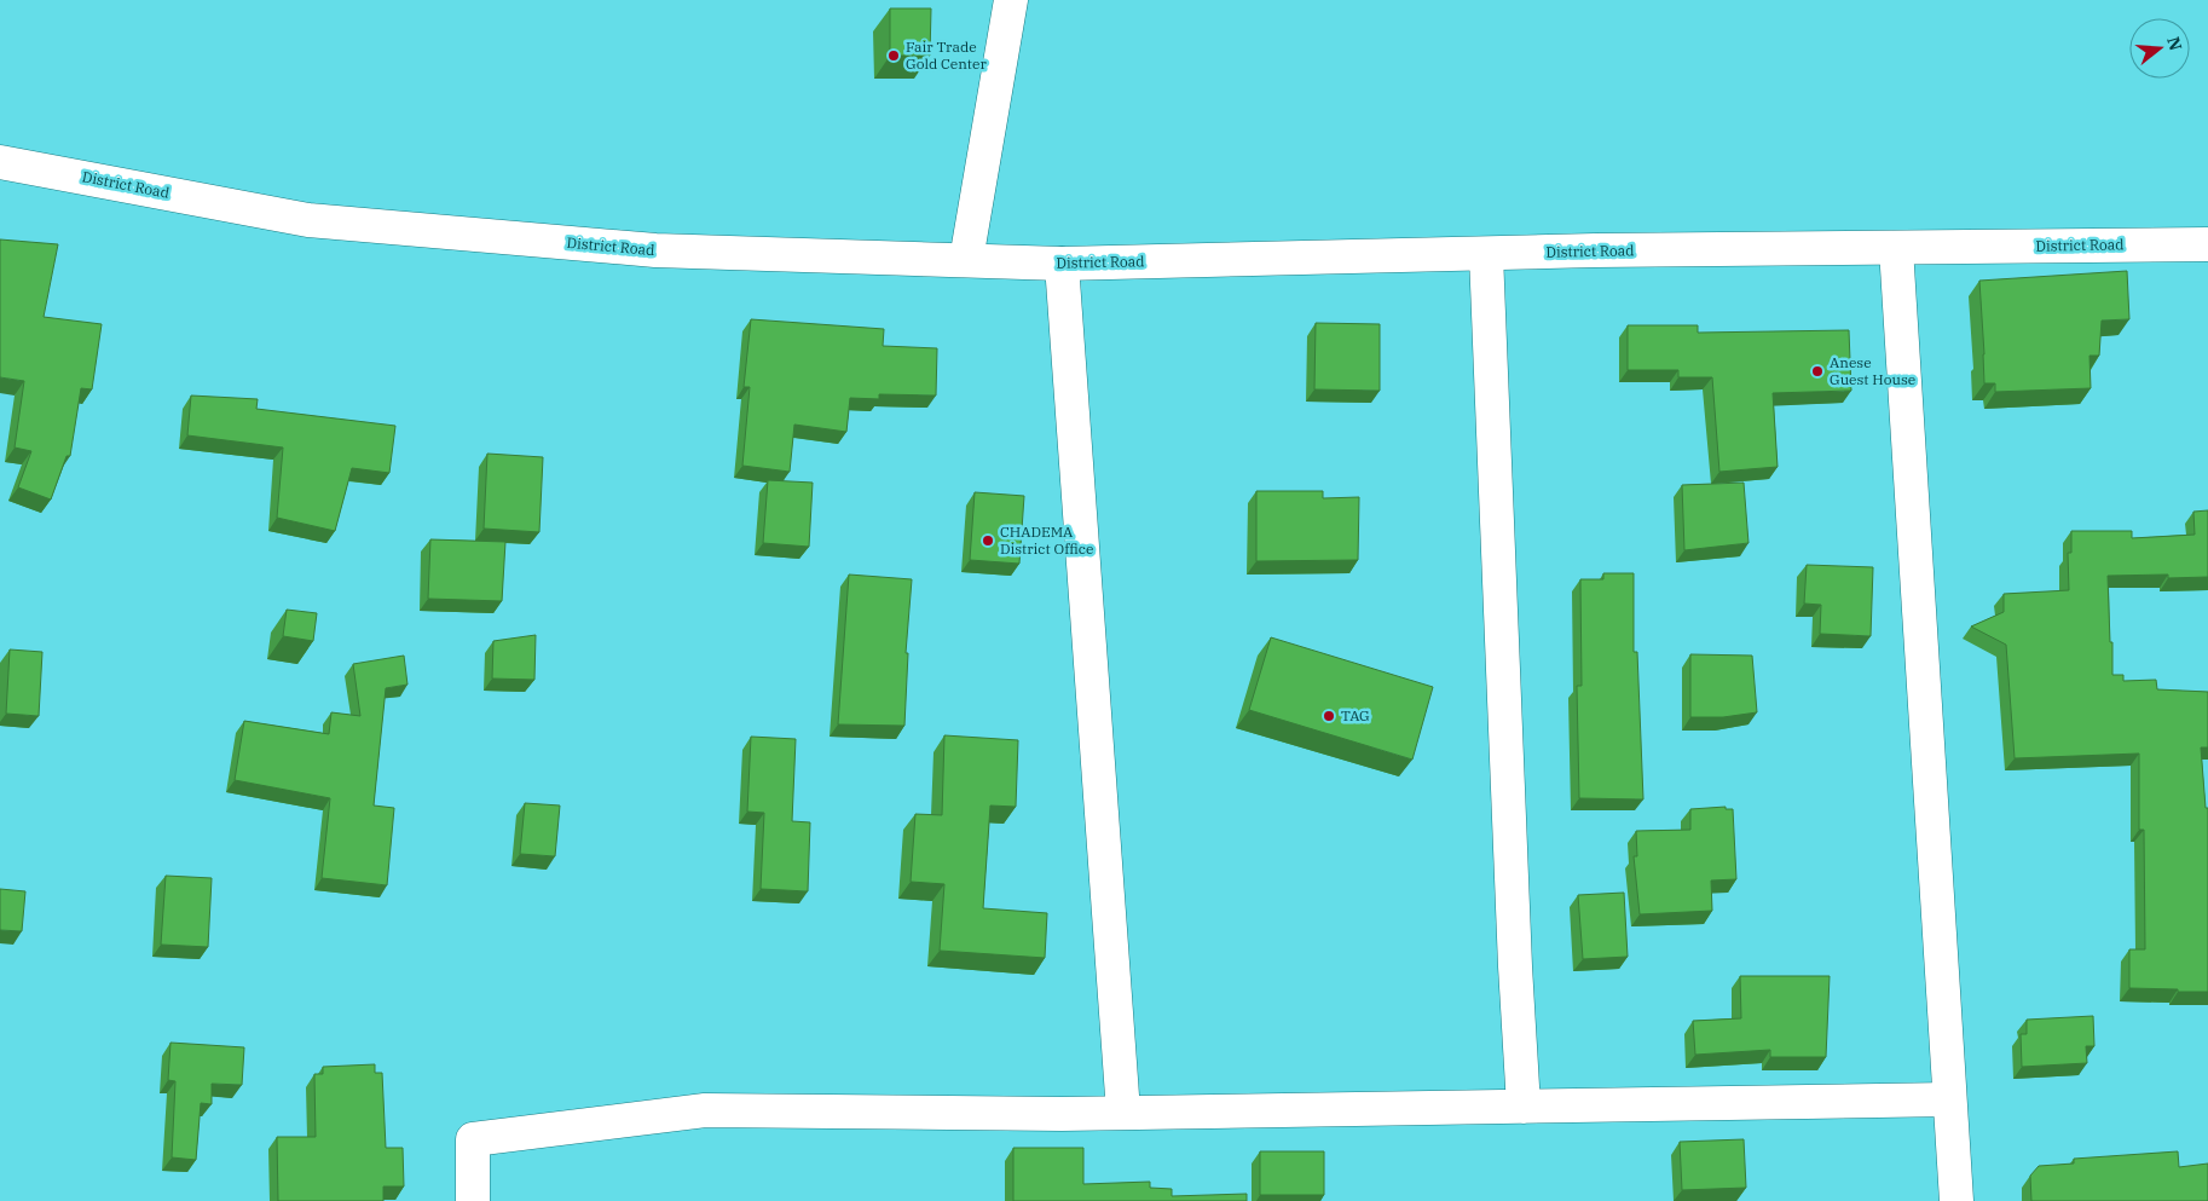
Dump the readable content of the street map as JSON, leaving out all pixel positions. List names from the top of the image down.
{
  "streets": {
    "street": ["District Road"]
  },
  "places": [
    "Fair Trade Gold Center",
    "Anese Guest House",
    "CHADEMA District Office",
    "TAG"
  ],
  "north": "right"
}
